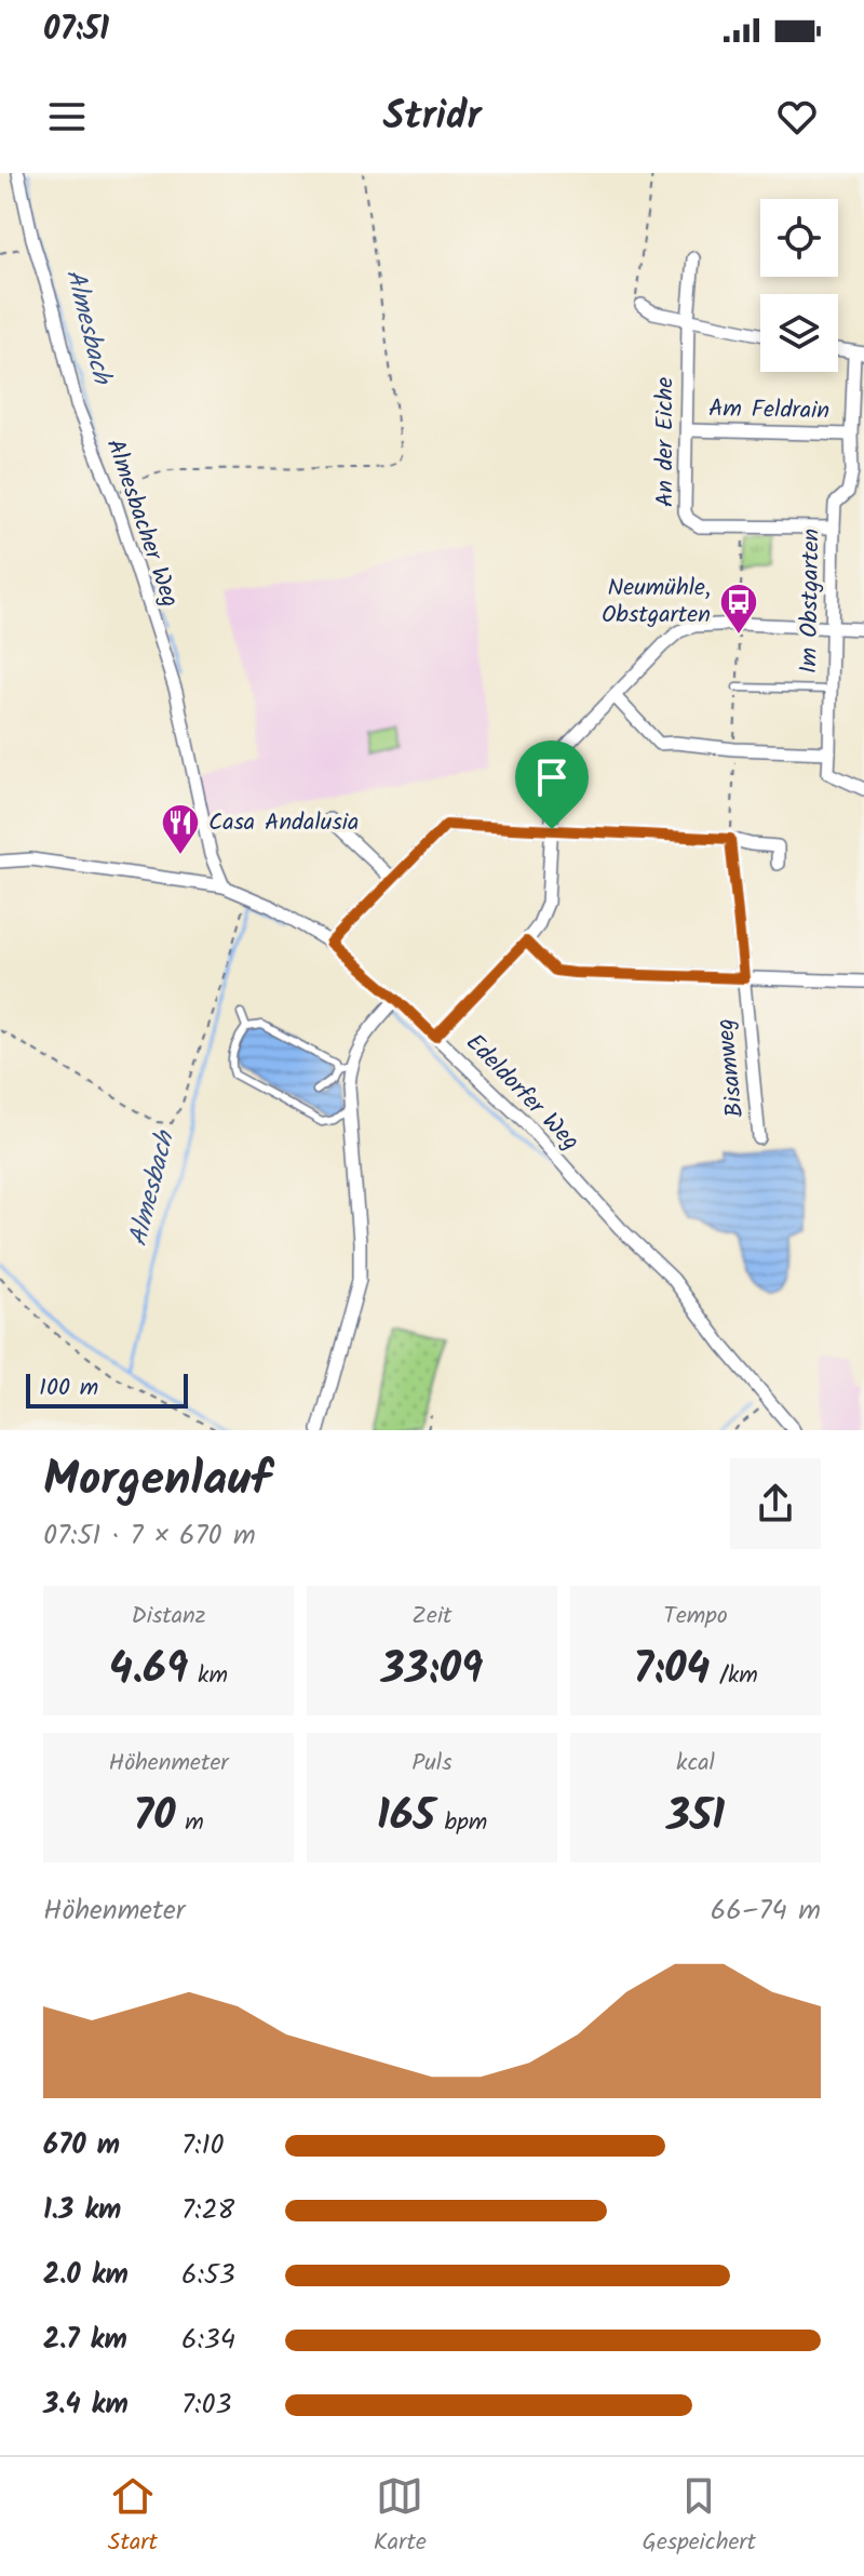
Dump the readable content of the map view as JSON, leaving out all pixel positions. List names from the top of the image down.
{
  "streets": {
    "street": [
      "Am Feldrain",
      "An der Eiche",
      "Almesbacher Weg",
      "Im Obstgarten",
      "Bisamweg",
      "Edeldorfer Weg"
    ]
  },
  "crossings": [
    ["Am Feldrain", "An der Eiche"],
    ["Am Feldrain", "Im Obstgarten"],
    ["An der Eiche", "Im Obstgarten"],
    ["Almesbacher Weg", "Edeldorfer Weg"]
  ],
  "water": ["Almesbach"],
  "places": {
    "bus stop": ["Neumühle, Obstgarten"],
    "restaurant": ["Casa Andalusia"]
  },
  "scale_bar": "100 m",
  "page": {
    "status": "07:51",
    "header": "Stridr",
    "scale": "100 m",
    "heading": ["Morgenlauf", "07:51 · 7 × 670 m"],
    "stats": [
      ["Distanz", "4.69 km"],
      ["Zeit", "33:09"],
      ["Tempo", "7:04 /km"],
      ["Höhenmeter", "70 m"],
      ["Puls", "165 bpm"],
      ["kcal", "351"]
    ],
    "chart": ["Höhenmeter", "66–74 m"],
    "list": [
      {
        "name": "670 m",
        "note": "7:10"
      },
      {
        "name": "1.3 km",
        "note": "7:28"
      },
      {
        "name": "2.0 km",
        "note": "6:53"
      },
      {
        "name": "2.7 km",
        "note": "6:34"
      },
      {
        "name": "3.4 km",
        "note": "7:03"
      }
    ],
    "tabs": ["Start", "Karte", "Gespeichert"]
  }
}
